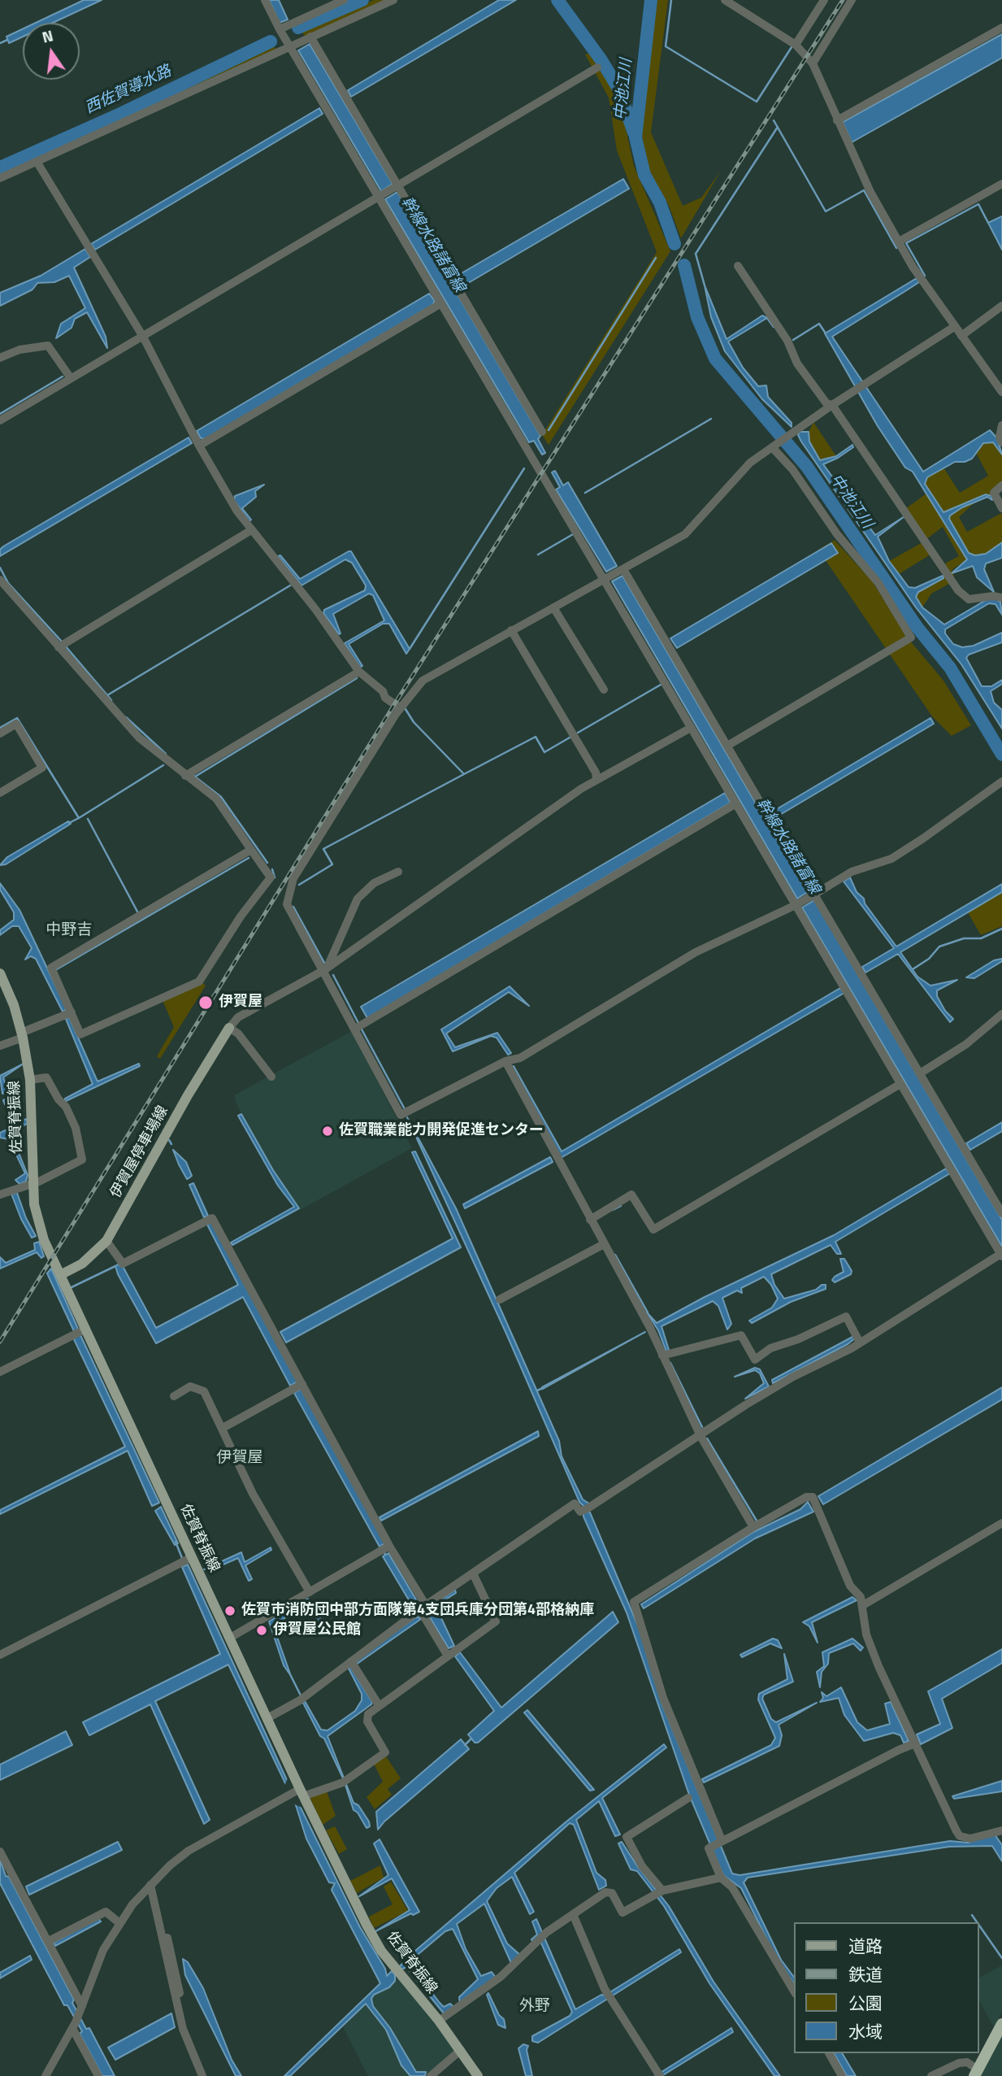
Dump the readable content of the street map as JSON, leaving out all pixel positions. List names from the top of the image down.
{
  "streets": {
    "main road": ["佐賀脊振線", "伊賀屋停車場線"]
  },
  "crossings": [
    ["佐賀脊振線", "伊賀屋停車場線"]
  ],
  "districts": ["中野吉", "伊賀屋", "外野"],
  "water": ["中池江川", "西佐賀導水路", "幹線水路諸富線"],
  "places": [
    "伊賀屋",
    "佐賀職業能力開発促進センター",
    "佐賀市消防団中部方面隊第4支団兵庫分団第4部格納庫",
    "伊賀屋公民館"
  ],
  "legend": [
    "道路",
    "鉄道",
    "公園",
    "水域"
  ],
  "north": "top"
}
